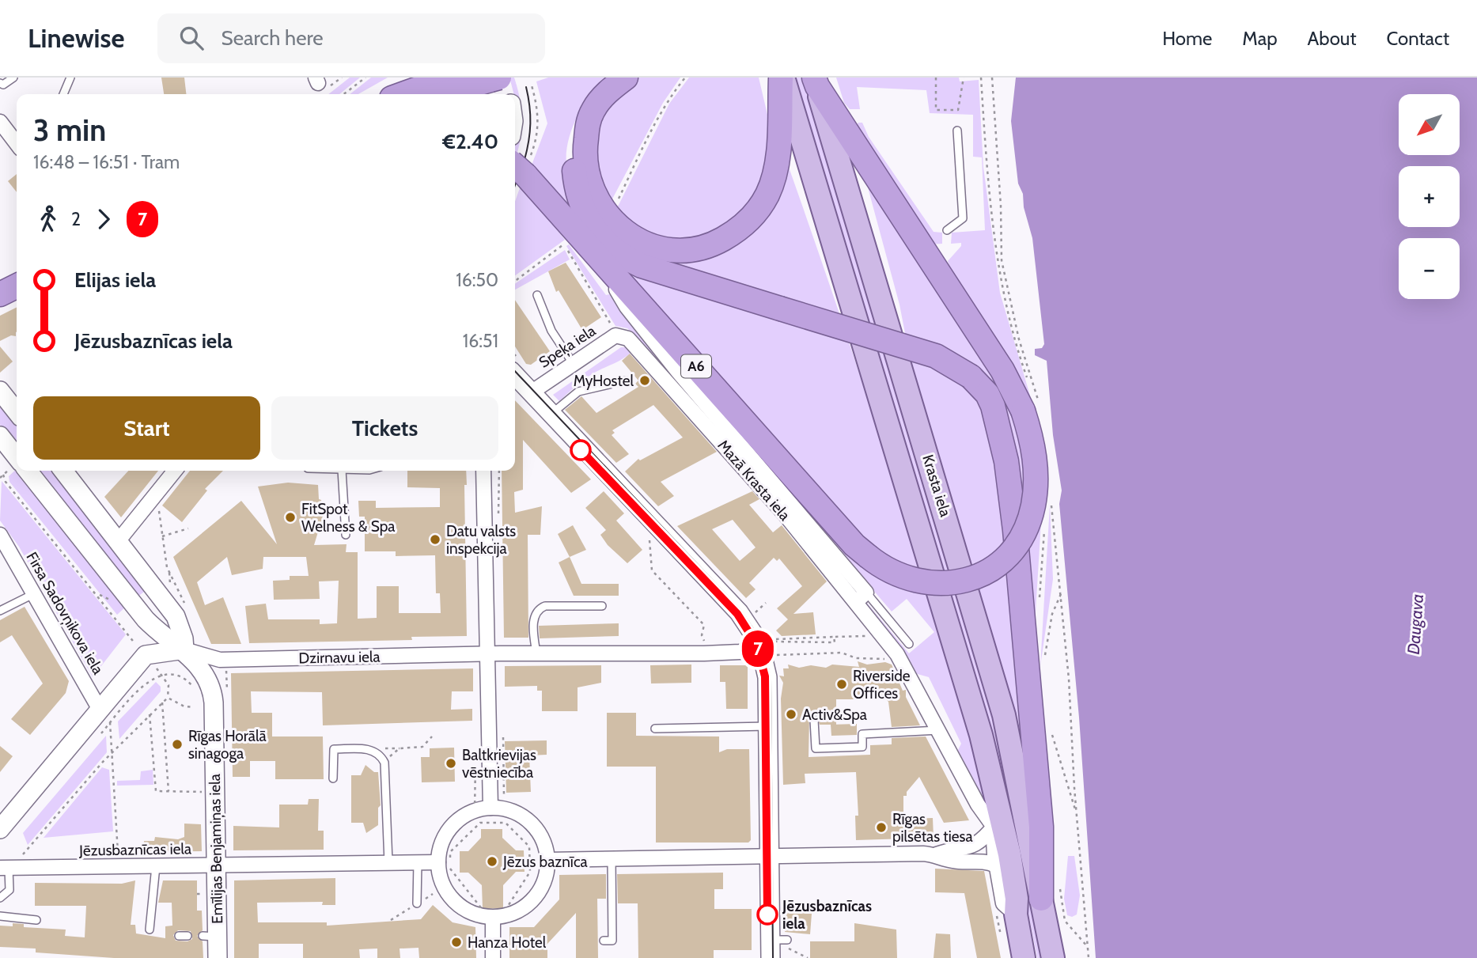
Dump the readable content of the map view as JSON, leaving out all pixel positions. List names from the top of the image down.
{
  "streets": {
    "highway": ["A6"],
    "main road": ["Krasta iela"],
    "street": [
      "Speķa iela",
      "Mazā Krasta iela",
      "Firsa Sadovņikova iela",
      "Dzirnavu iela",
      "Emīlijas Benjamiņas iela",
      "Jēzusbaznīcas iela"
    ]
  },
  "crossings": [
    ["Speķa iela", "Mazā Krasta iela"],
    ["A6", "Krasta iela"],
    ["Mazā Krasta iela", "Krasta iela"],
    ["Firsa Sadovņikova iela", "Dzirnavu iela"],
    ["Dzirnavu iela", "Emīlijas Benjamiņas iela"],
    ["Emīlijas Benjamiņas iela", "Jēzusbaznīcas iela"]
  ],
  "water": ["Daugava"],
  "places": [
    "MyHostel",
    "FitSpot Welness & Spa",
    "Datu valsts inspekcija",
    "Riverside Offices",
    "Activ&Spa",
    "Rīgas Horālā sinagoga",
    "Baltkrievijas vēstniecība",
    "Rīgas pilsētas tiesa",
    "Jēzus baznīca",
    "Jēzusbaznīcas iela",
    "Hanza Hotel"
  ],
  "lines": ["tram line 7"],
  "north": "bottom left",
  "page": {
    "header": "Linewise",
    "search": "Search here",
    "nav": [
      "Home",
      "Map",
      "About",
      "Contact"
    ],
    "on_map": "7",
    "map_buttons": ["+", "−"],
    "heading": ["3 min", "16:48 – 16:51 · Tram", "€2.40"],
    "legs": ["2", "7"],
    "list": [
      {
        "name": "Elijas iela",
        "value": "16:50"
      },
      {
        "name": "Jēzusbaznīcas iela",
        "value": "16:51"
      }
    ],
    "buttons": ["Start", "Tickets"]
  }
}
